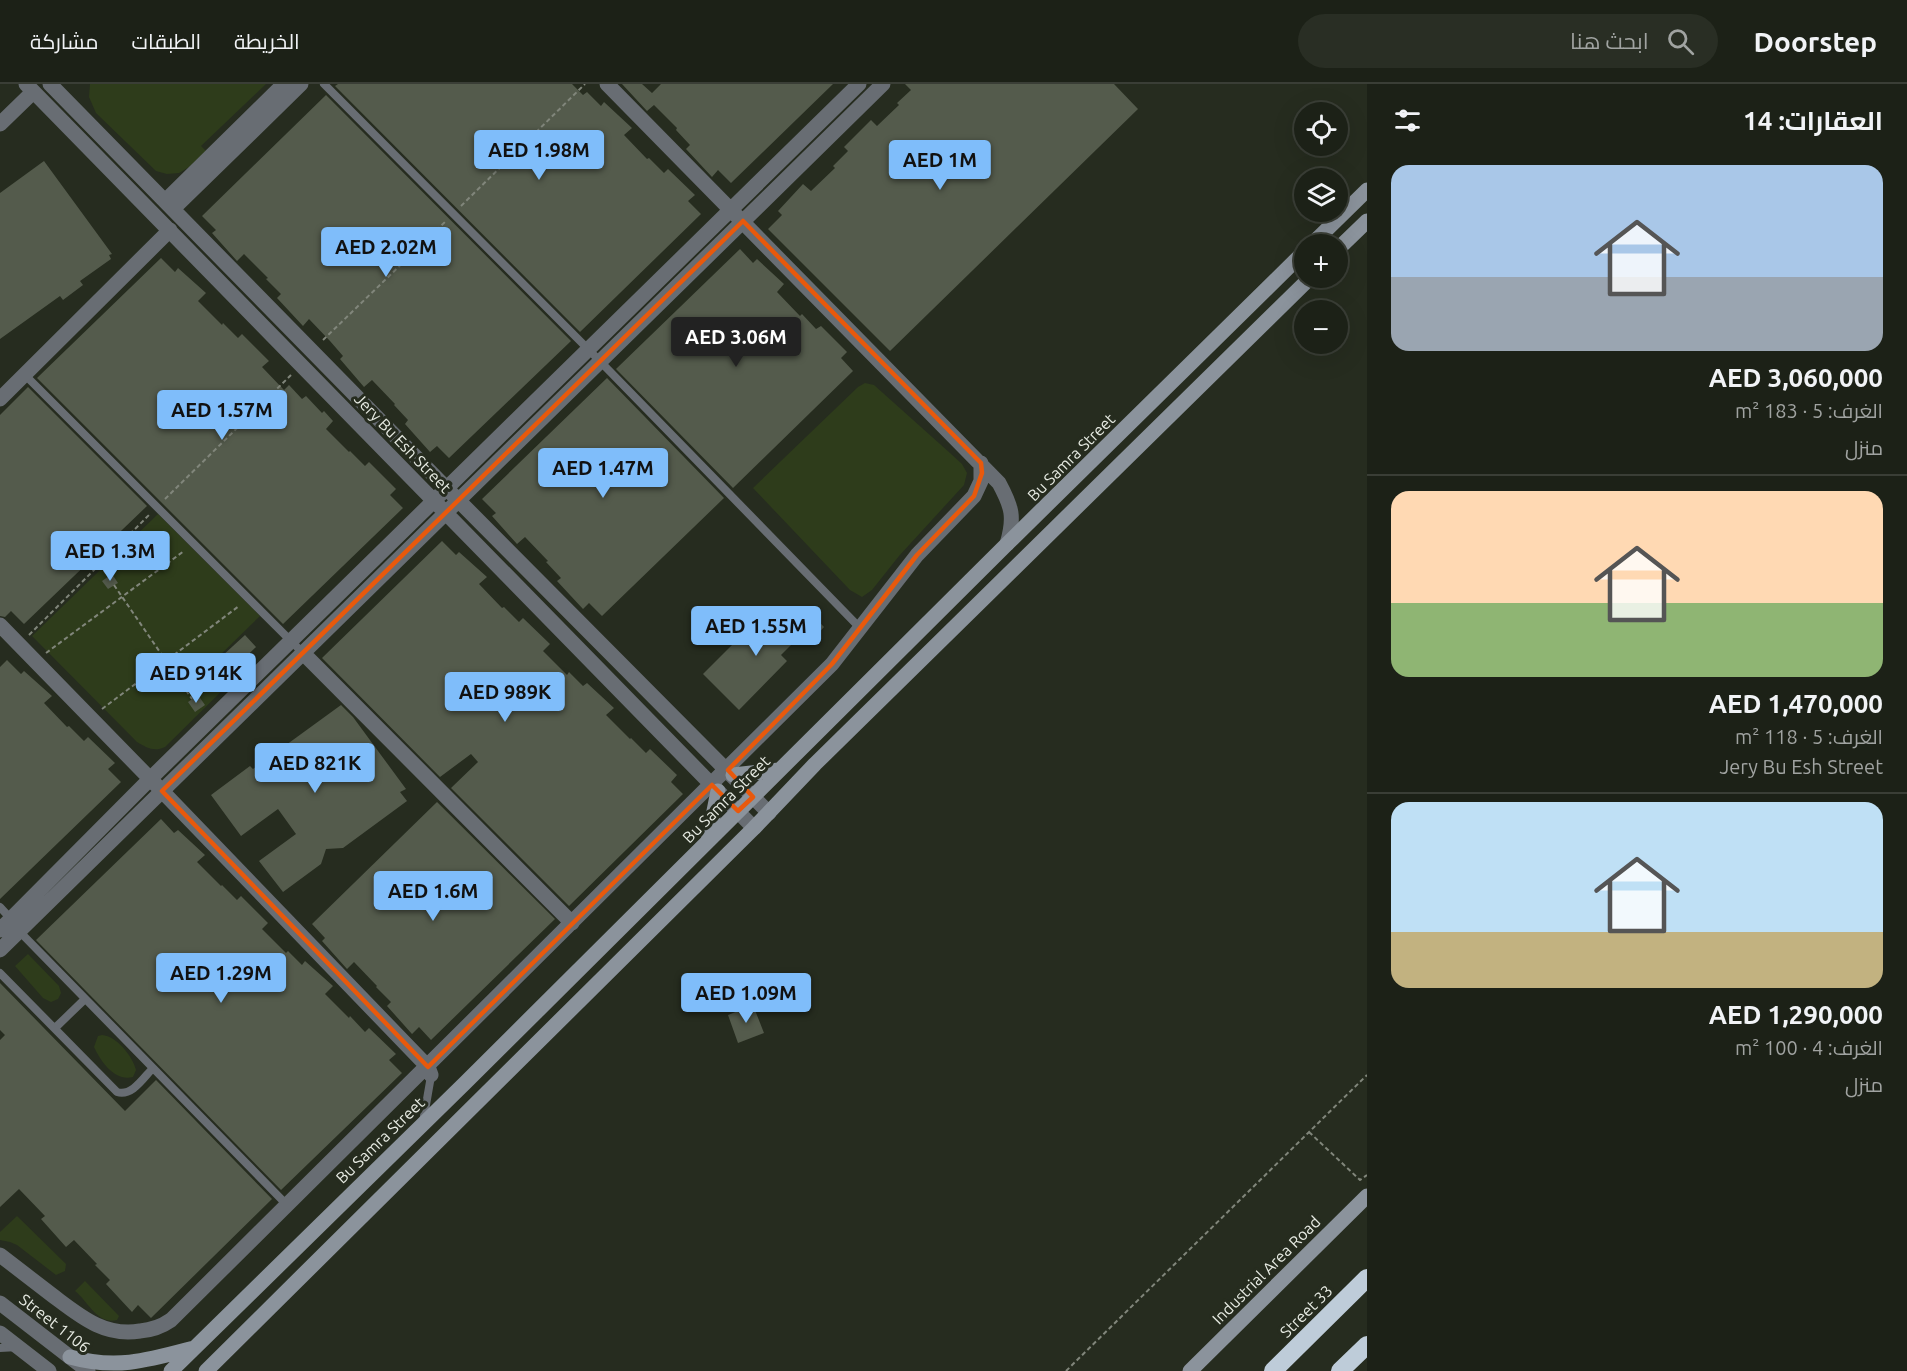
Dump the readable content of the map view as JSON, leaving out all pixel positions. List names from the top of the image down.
{
  "streets": {
    "highway": ["Street 33"],
    "street": [
      "Jery Bu Esh Street",
      "Bu Samra Street",
      "Industrial Area Road",
      "Street 1106"
    ]
  },
  "crossings": [
    ["Jery Bu Esh Street", "Bu Samra Street"]
  ],
  "page": {
    "header": "Doorstep",
    "search": "ابحث هنا",
    "nav": ["الخريطة", "الطبقات", "مشاركة"],
    "heading": "العقارات: 14",
    "map_buttons": ["+", "−"],
    "price": [
      "AED 1.98M",
      "AED 1M",
      "AED 2.02M",
      "AED 3.06M",
      "AED 1.57M",
      "AED 1.47M",
      "AED 1.3M",
      "AED 1.55M",
      "AED 914K",
      "AED 989K",
      "AED 821K",
      "AED 1.6M",
      "AED 1.29M",
      "AED 1.09M"
    ],
    "list": [
      {
        "name": "AED 3,060,000",
        "note": "الغرف: 5 · 183 m² · منزل"
      },
      {
        "name": "AED 1,470,000",
        "note": "الغرف: 5 · 118 m² · Jery Bu Esh Street"
      },
      {
        "name": "AED 1,290,000",
        "note": "الغرف: 4 · 100 m² · منزل"
      }
    ]
  }
}
